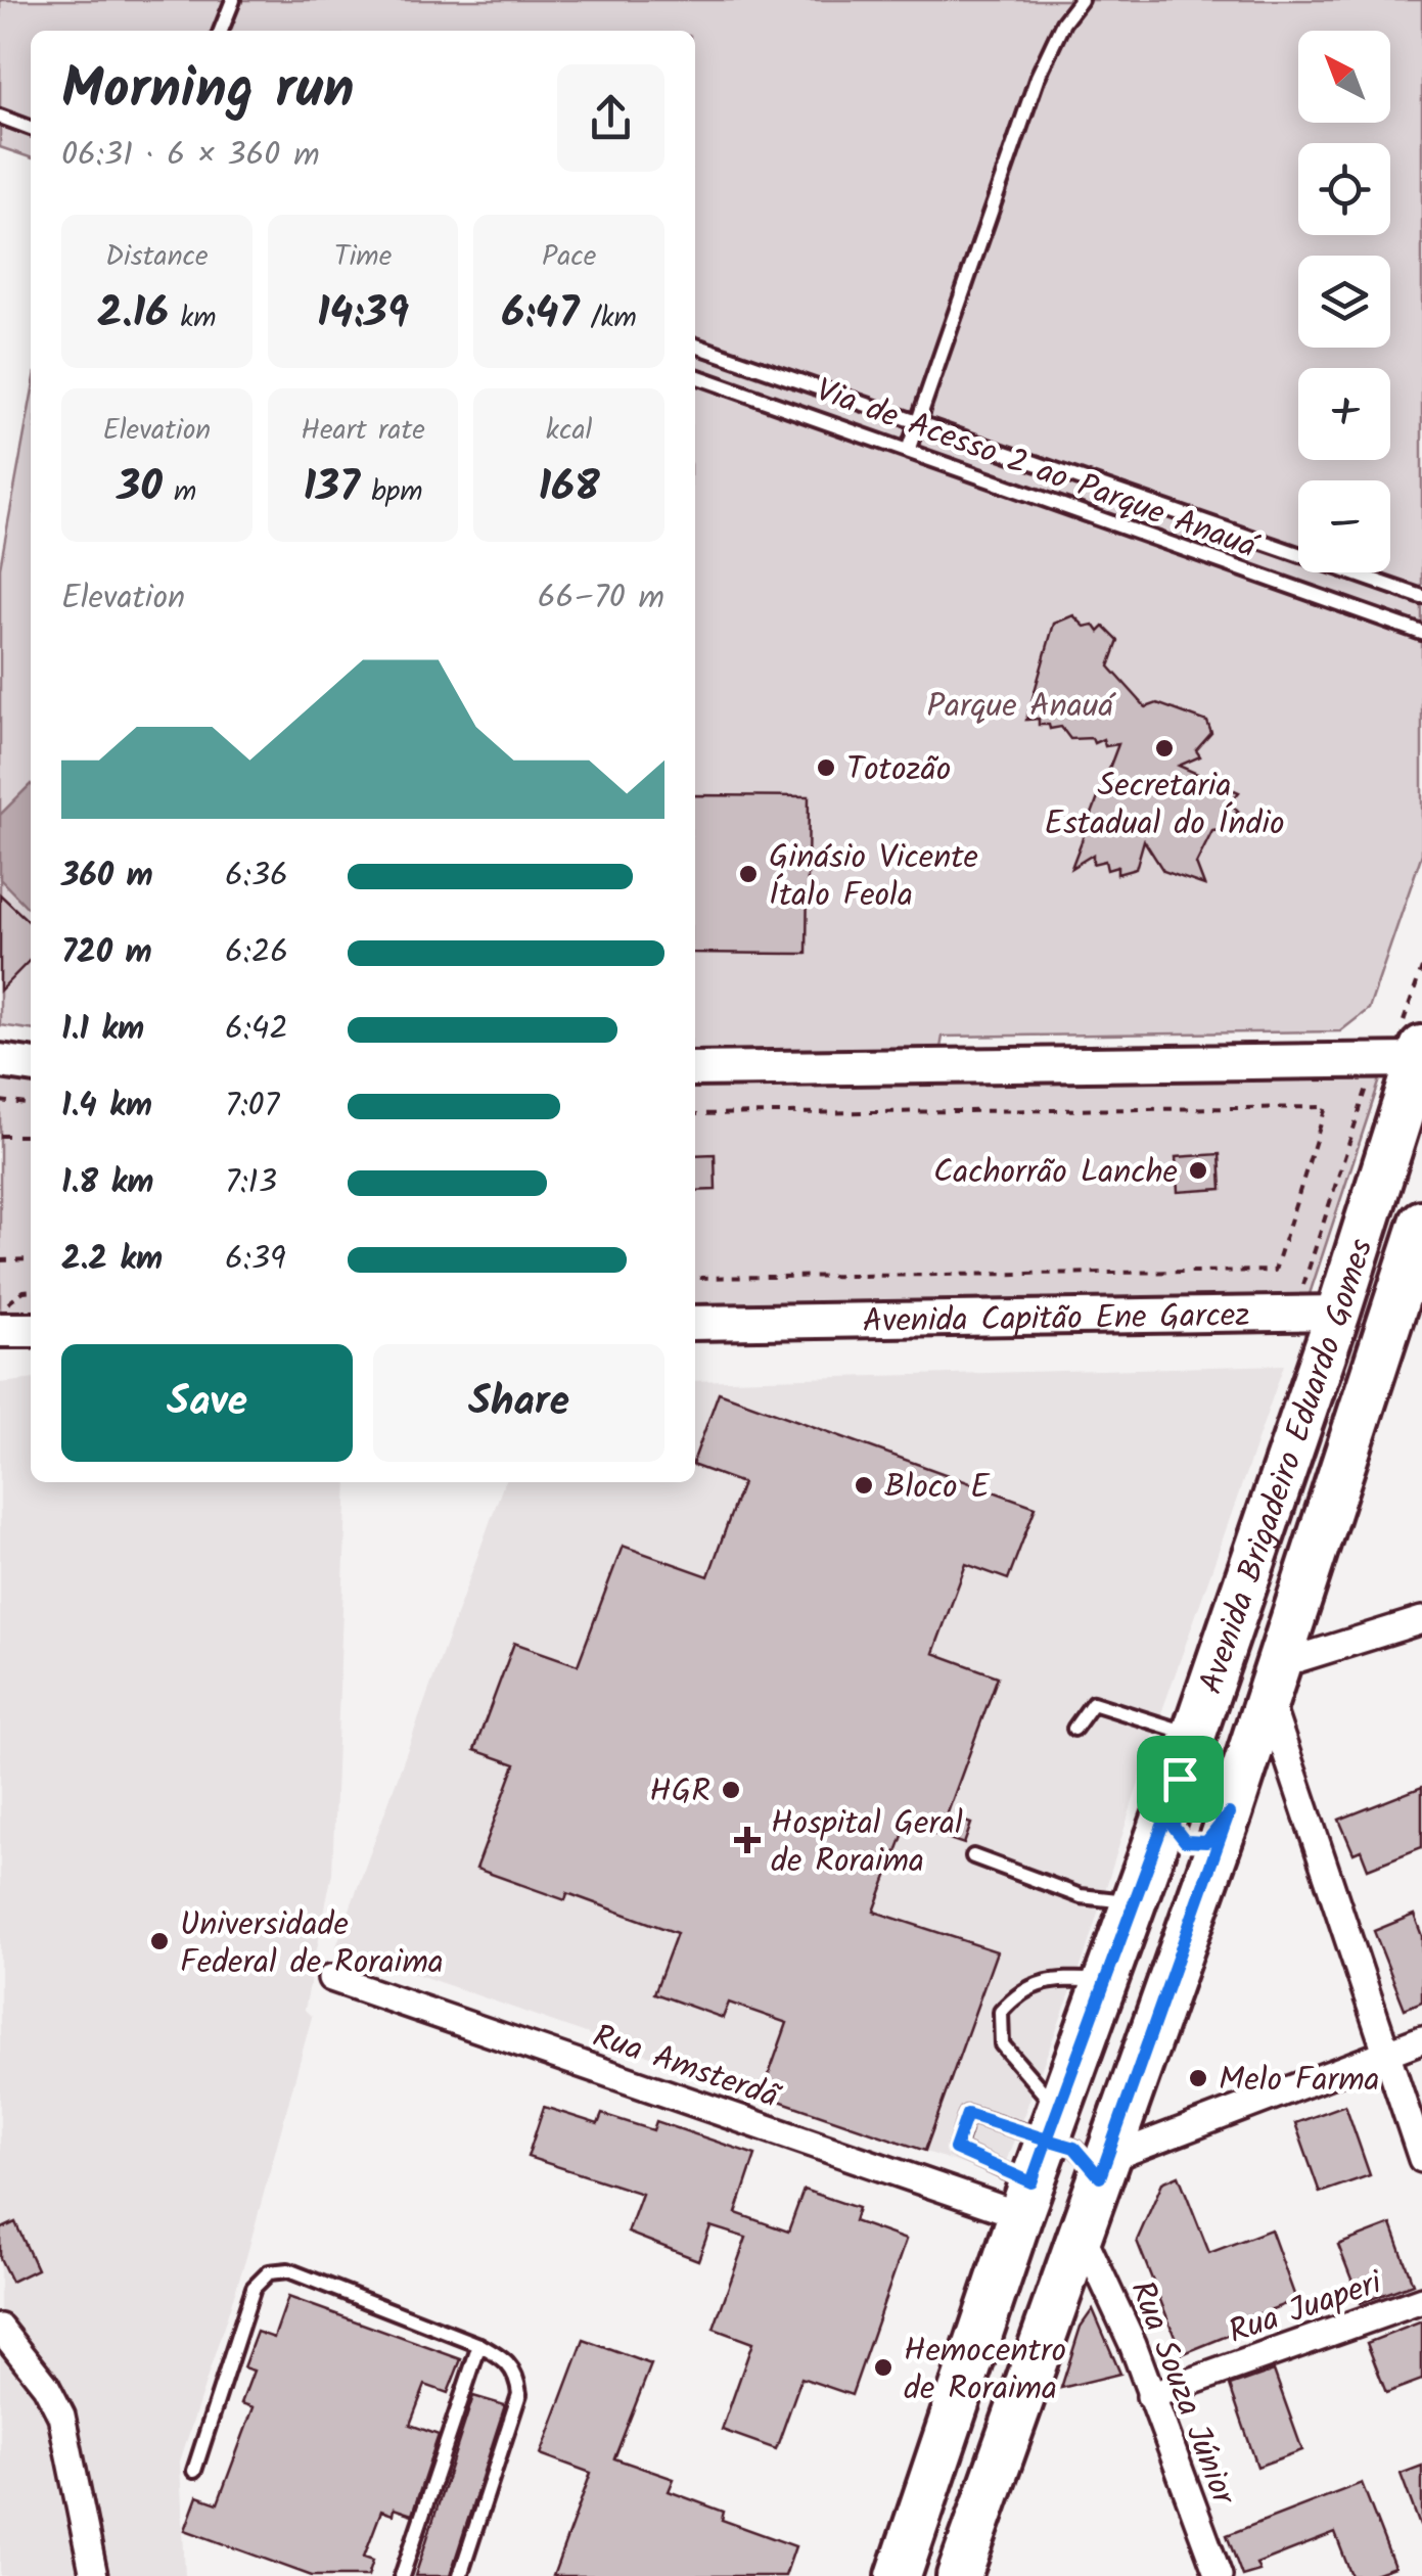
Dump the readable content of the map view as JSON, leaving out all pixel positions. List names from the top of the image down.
{
  "streets": {
    "main road": ["Avenida Capitão Ene Garcez", "Avenida Brigadeiro Eduardo Gomes"],
    "street": ["Rua Amsterdã", "Rua Juaperi", "Rua Souza Júnior"],
    "lane": ["Via de Acesso 2 ao Parque Anauá"]
  },
  "crossings": [
    ["Avenida Capitão Ene Garcez", "Avenida Brigadeiro Eduardo Gomes"],
    ["Avenida Brigadeiro Eduardo Gomes", "Rua Amsterdã"],
    ["Avenida Brigadeiro Eduardo Gomes", "Rua Souza Júnior"],
    ["Rua Juaperi", "Rua Souza Júnior"]
  ],
  "parks": ["Parque Anauá"],
  "places": {
    "other": [
      "Secretaria Estadual do Índio",
      "Totozão",
      "Ginásio Vicente Ítalo Feola",
      "Cachorrão Lanche",
      "Bloco E",
      "HGR",
      "Universidade Federal de Roraima",
      "Melo Farma",
      "Hemocentro de Roraima"
    ],
    "health": ["Hospital Geral de Roraima"]
  },
  "north": "top left",
  "page": {
    "map_buttons": ["+", "−"],
    "heading": ["Morning run", "06:31 · 6 × 360 m"],
    "stats": [
      ["Distance", "2.16 km"],
      ["Time", "14:39"],
      ["Pace", "6:47 /km"],
      ["Elevation", "30 m"],
      ["Heart rate", "137 bpm"],
      ["kcal", "168"]
    ],
    "chart": ["Elevation", "66–70 m"],
    "list": [
      {
        "name": "360 m",
        "note": "6:36"
      },
      {
        "name": "720 m",
        "note": "6:26"
      },
      {
        "name": "1.1 km",
        "note": "6:42"
      },
      {
        "name": "1.4 km",
        "note": "7:07"
      },
      {
        "name": "1.8 km",
        "note": "7:13"
      },
      {
        "name": "2.2 km",
        "note": "6:39"
      }
    ],
    "buttons": ["Save", "Share"]
  }
}
